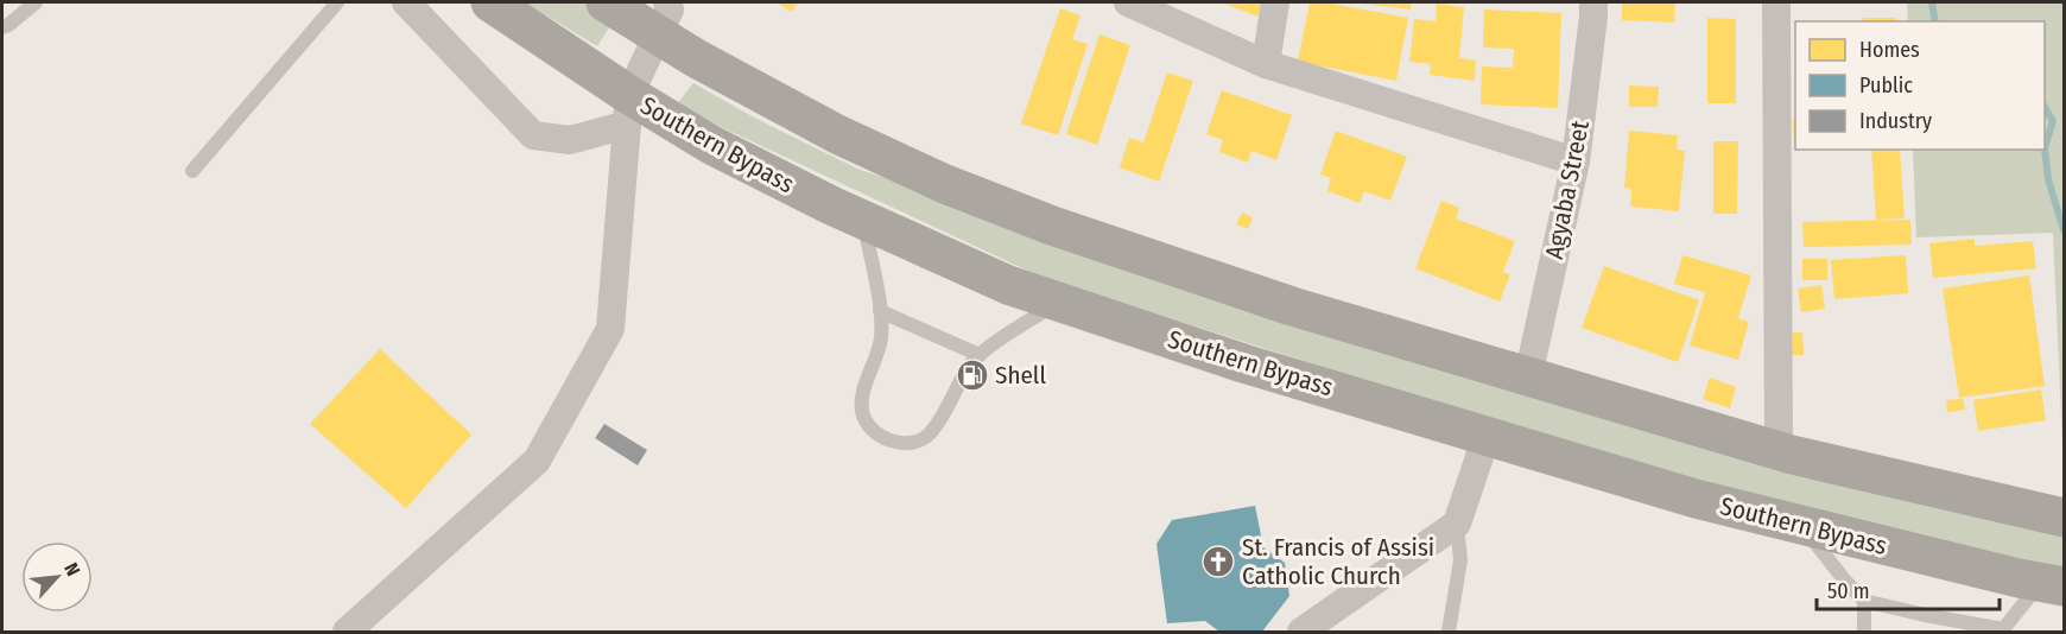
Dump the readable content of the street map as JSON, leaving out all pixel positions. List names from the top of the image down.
{
  "streets": {
    "highway": ["Southern Bypass"],
    "street": ["Agyaba Street"]
  },
  "places": {
    "fuel station": ["Shell"],
    "church": ["St. Francis of Assisi Catholic Church"]
  },
  "legend": ["Homes", "Public", "Industry"],
  "scale_bar": "50 m",
  "north": "top right"
}
